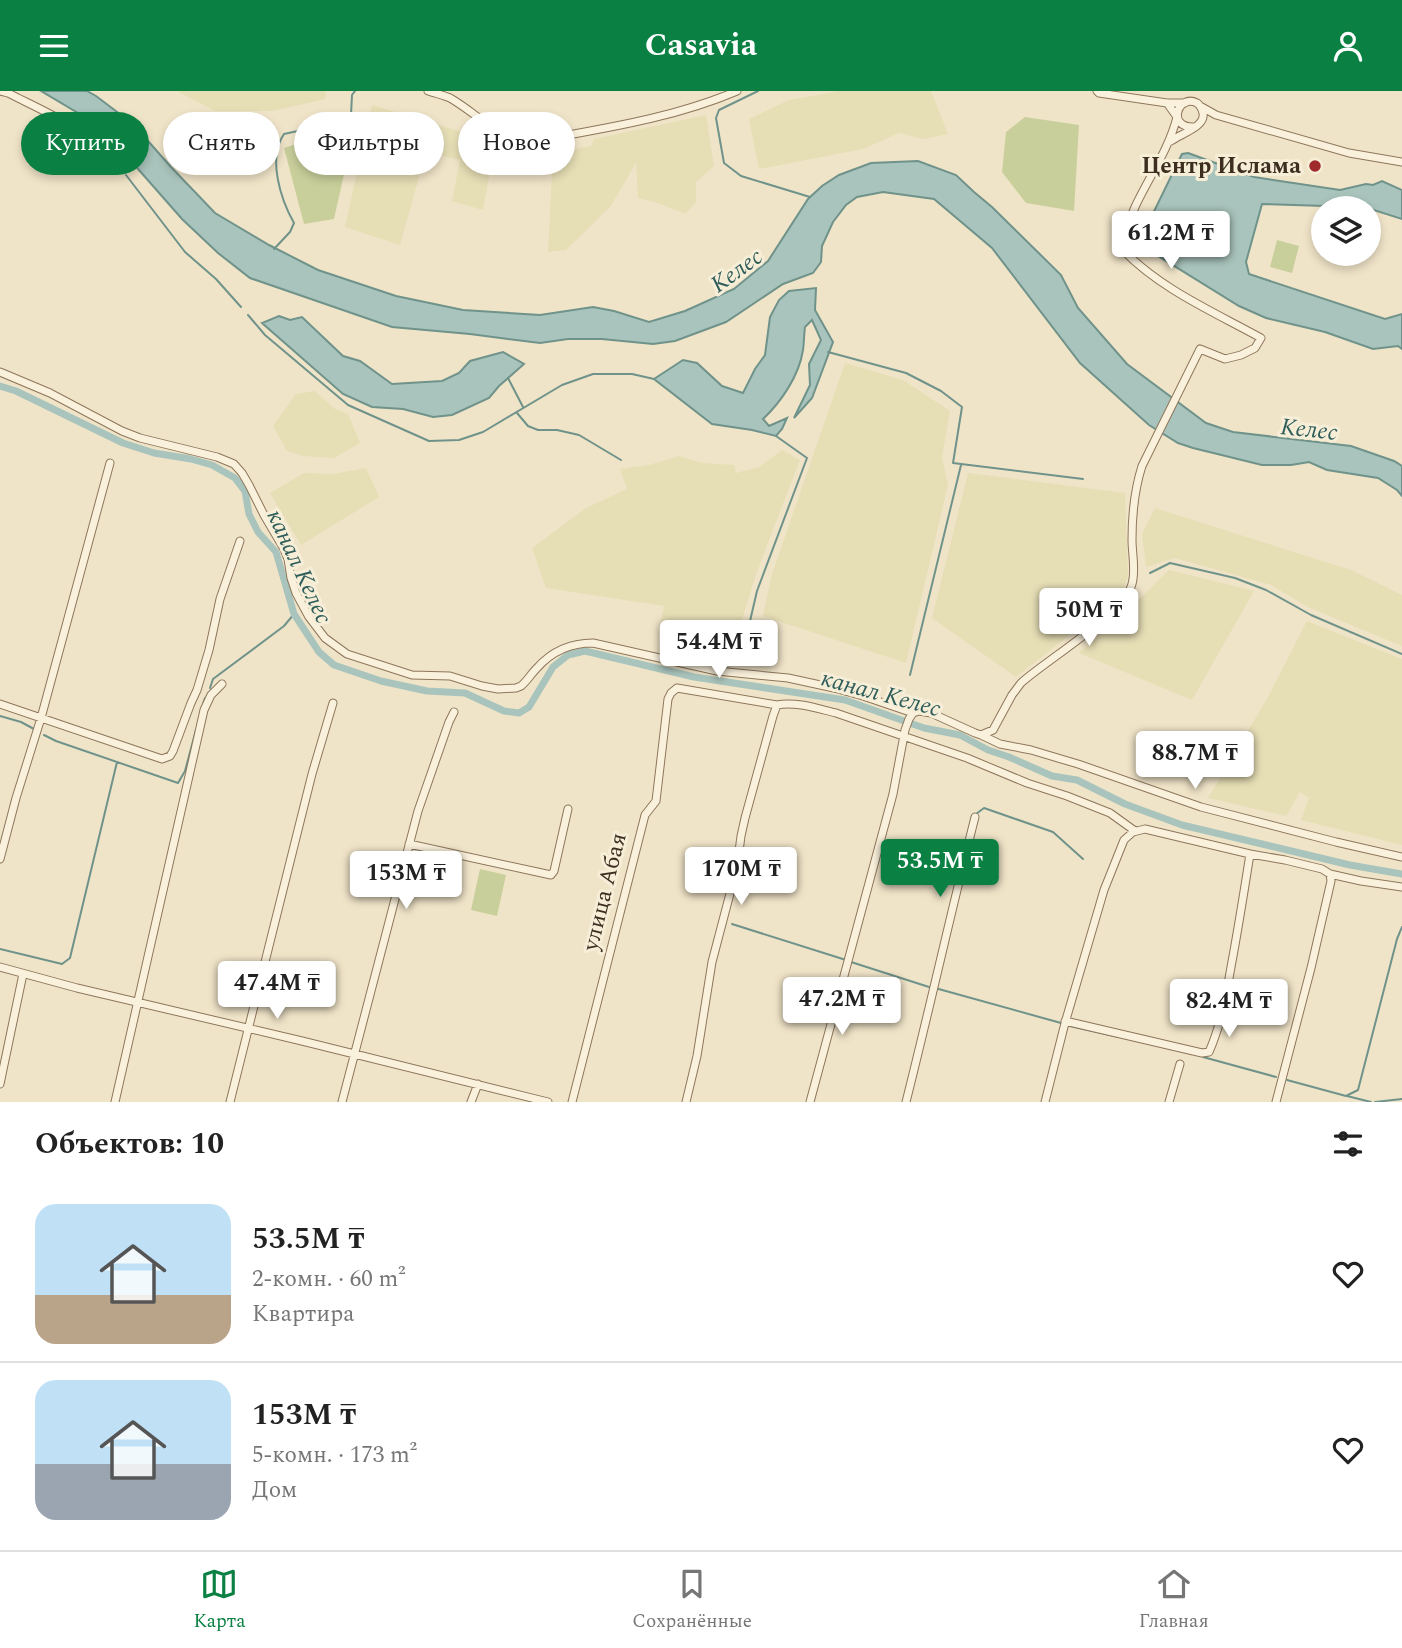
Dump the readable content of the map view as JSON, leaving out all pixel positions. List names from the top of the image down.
{
  "streets": {
    "street": ["улица Абая"]
  },
  "water": ["Келес", "канал Келес"],
  "places": ["Центр Ислама"],
  "page": {
    "header": "Casavia",
    "chip": [
      "Купить",
      "Снять",
      "Фильтры",
      "Новое"
    ],
    "price": [
      "61.2M ₸",
      "50M ₸",
      "54.4M ₸",
      "88.7M ₸",
      "53.5M ₸",
      "170M ₸",
      "153M ₸",
      "47.4M ₸",
      "47.2M ₸",
      "82.4M ₸"
    ],
    "heading": "Объектов: 10",
    "list": [
      {
        "name": "53.5M ₸",
        "note": "2-комн. · 60 m² · Квартира"
      },
      {
        "name": "153M ₸",
        "note": "5-комн. · 173 m² · Дом"
      }
    ],
    "tabs": ["Карта", "Сохранённые", "Главная"]
  }
}
